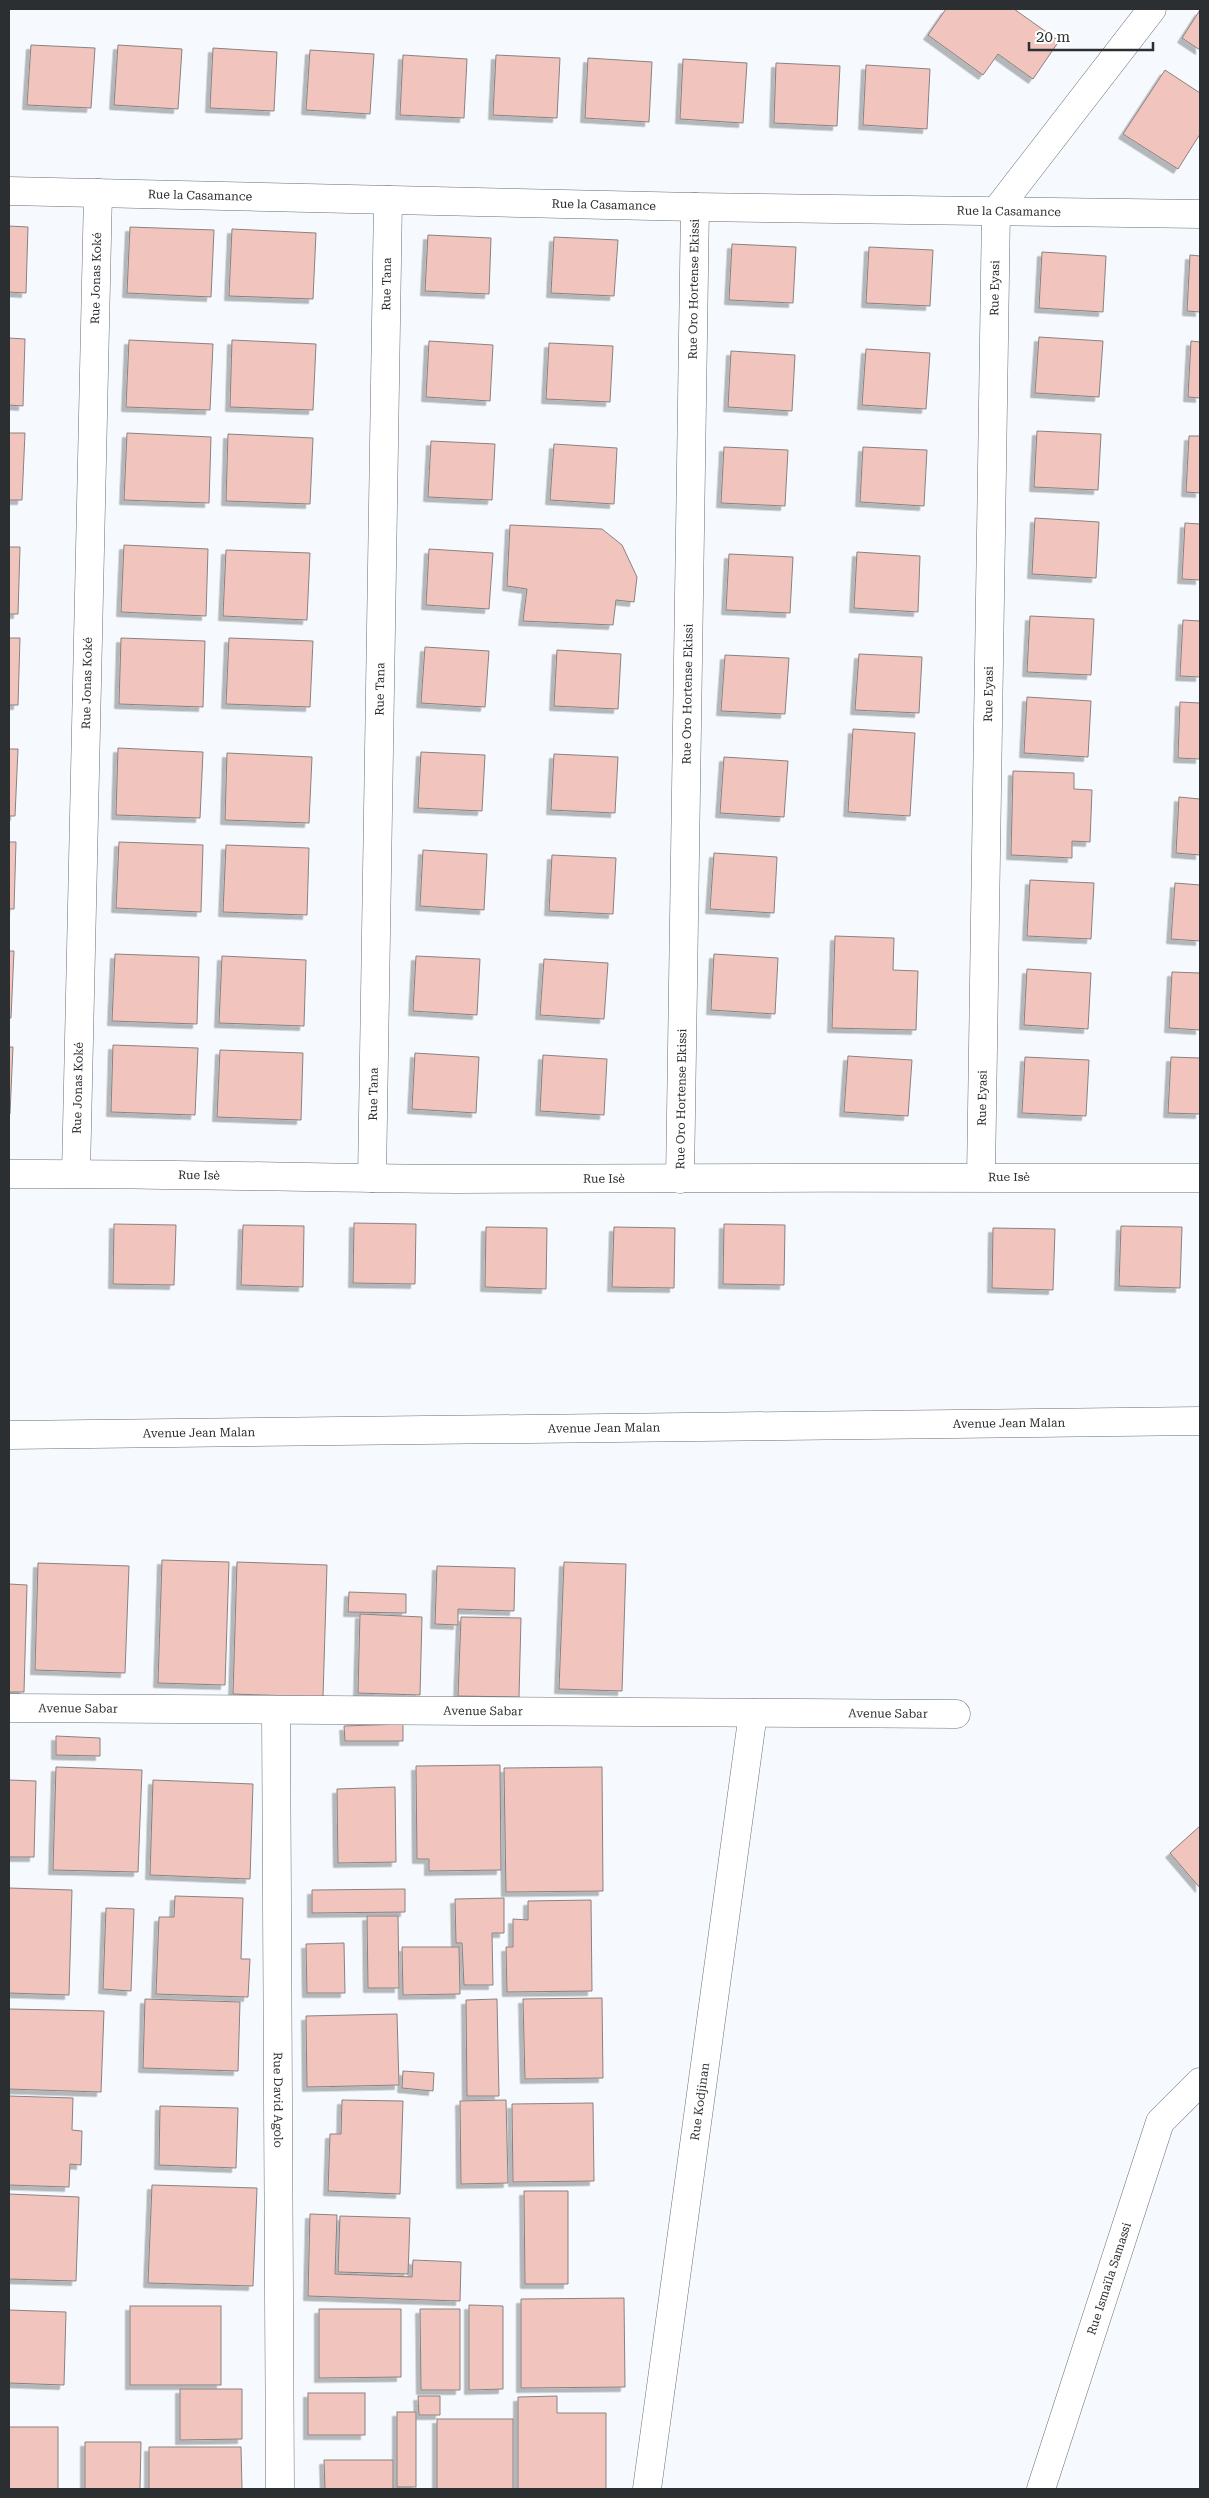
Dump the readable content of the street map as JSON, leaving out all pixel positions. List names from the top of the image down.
{
  "streets": {
    "street": [
      "Rue la Casamance",
      "Rue Jonas Koké",
      "Rue Tana",
      "Rue Oro Hortense Ekissi",
      "Rue Eyasi",
      "Rue Isè",
      "Avenue Jean Malan",
      "Avenue Sabar",
      "Rue David Agolo",
      "Rue Kodjinan",
      "Rue Ismaïla Samassi"
    ]
  },
  "crossings": [
    ["Rue la Casamance", "Rue Jonas Koké"],
    ["Rue la Casamance", "Rue Tana"],
    ["Rue la Casamance", "Rue Oro Hortense Ekissi"],
    ["Rue la Casamance", "Rue Eyasi"],
    ["Rue Jonas Koké", "Rue Isè"],
    ["Rue Tana", "Rue Isè"],
    ["Rue Oro Hortense Ekissi", "Rue Isè"],
    ["Rue Eyasi", "Rue Isè"],
    ["Avenue Sabar", "Rue David Agolo"],
    ["Avenue Sabar", "Rue Kodjinan"]
  ],
  "scale_bar": "20 m"
}
